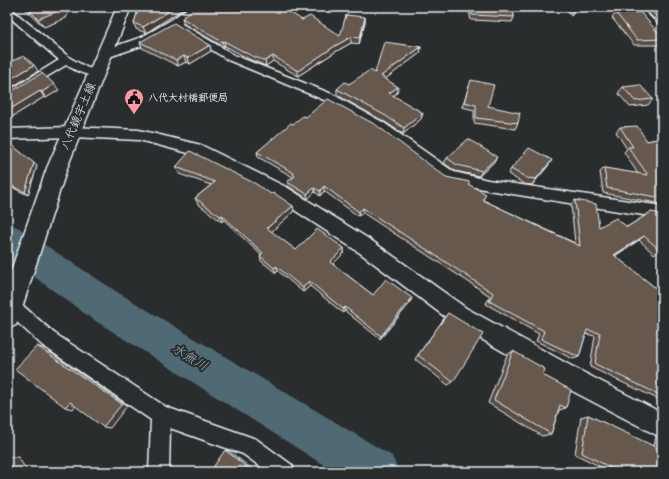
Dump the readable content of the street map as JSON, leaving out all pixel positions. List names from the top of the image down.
{
  "streets": {
    "main road": ["八代鏡宇土線"]
  },
  "water": ["水無川"],
  "places": {
    "public building": ["八代大村橋郵便局"]
  }
}
